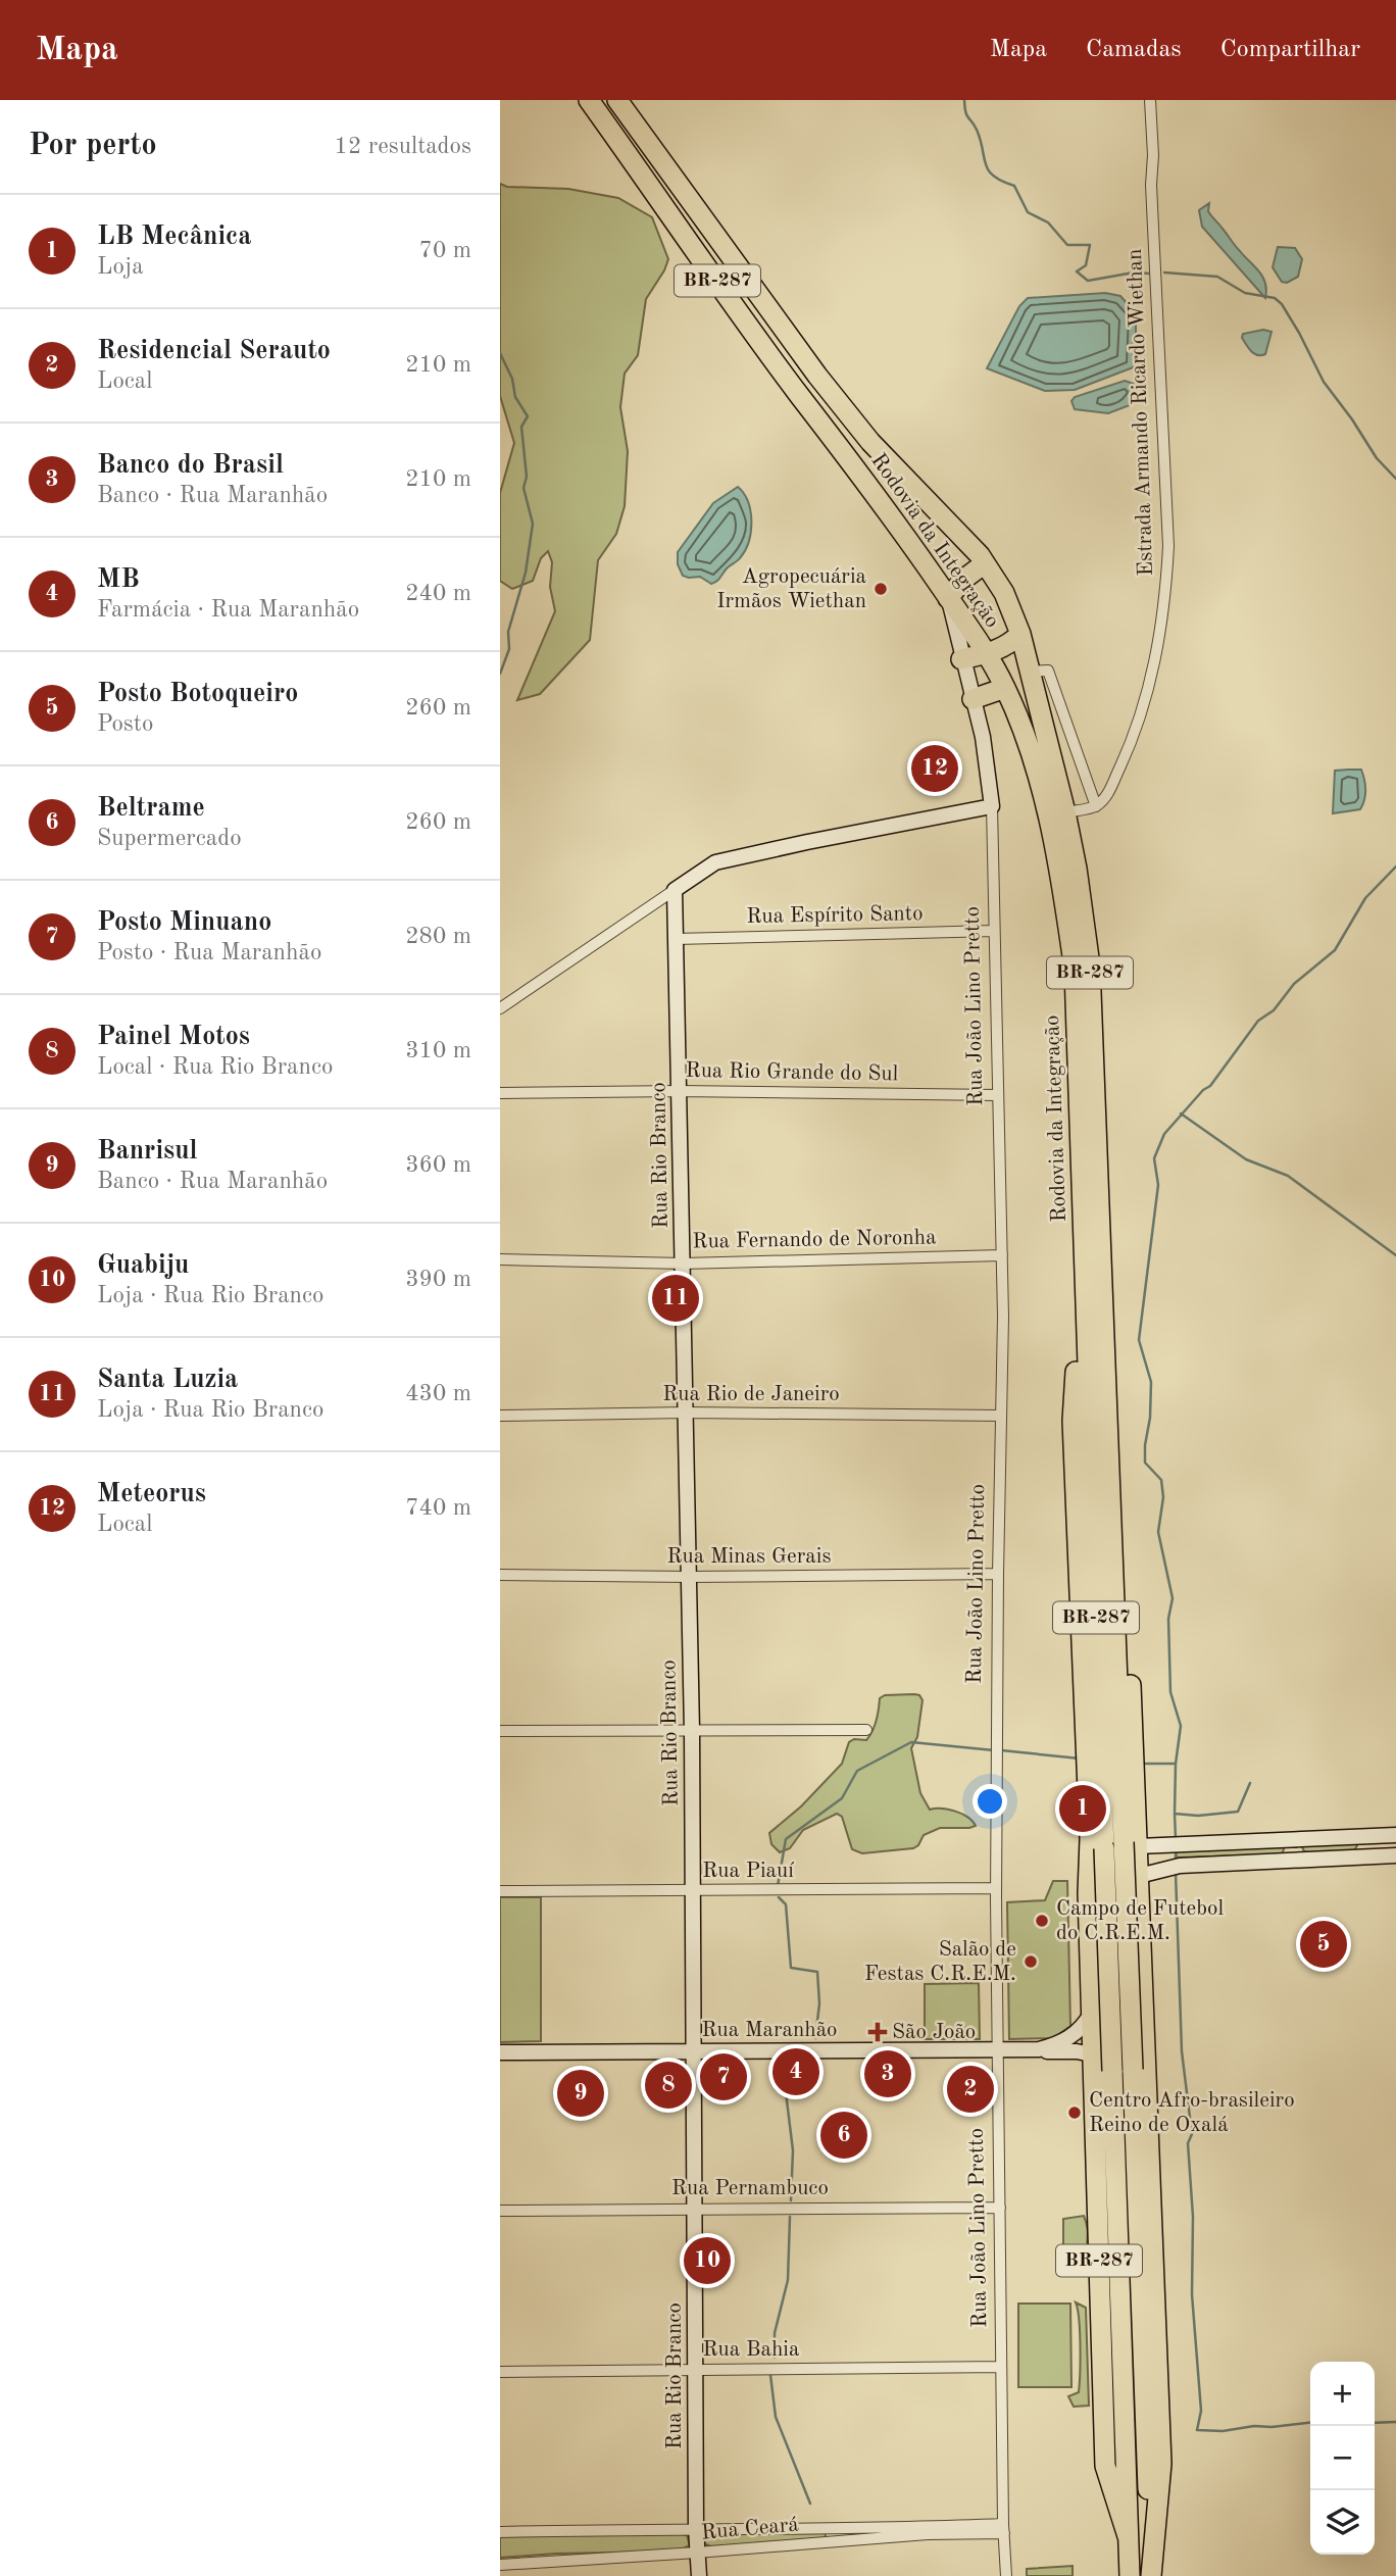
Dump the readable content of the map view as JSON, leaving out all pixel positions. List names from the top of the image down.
{
  "streets": {
    "highway": ["BR-287", "Rodovia da Integração"],
    "street": [
      "Estrada Armando Ricardo Wiethan",
      "Rua Espírito Santo",
      "Rua João Lino Pretto",
      "Rua Rio Grande do Sul",
      "Rua Rio Branco",
      "Rua Fernando de Noronha",
      "Rua Rio de Janeiro",
      "Rua Minas Gerais",
      "Rua Piauí",
      "Rua Maranhão",
      "Rua Pernambuco",
      "Rua Bahia",
      "Rua Ceará"
    ]
  },
  "crossings": [
    ["BR-287", "Rodovia da Integração"],
    ["BR-287", "Rua Maranhão"],
    ["Rodovia da Integração", "Rua João Lino Pretto"],
    ["Rua Espírito Santo", "Rua João Lino Pretto"],
    ["Rua Espírito Santo", "Rua Rio Branco"],
    ["Rua João Lino Pretto", "Rua Rio Grande do Sul"],
    ["Rua João Lino Pretto", "Rua Fernando de Noronha"],
    ["Rua João Lino Pretto", "Rua Rio de Janeiro"],
    ["Rua João Lino Pretto", "Rua Minas Gerais"],
    ["Rua João Lino Pretto", "Rua Piauí"],
    ["Rua João Lino Pretto", "Rua Maranhão"],
    ["Rua João Lino Pretto", "Rua Pernambuco"],
    ["Rua João Lino Pretto", "Rua Bahia"],
    ["Rua João Lino Pretto", "Rua Ceará"],
    ["Rua Rio Grande do Sul", "Rua Rio Branco"],
    ["Rua Rio Branco", "Rua Fernando de Noronha"],
    ["Rua Rio Branco", "Rua Rio de Janeiro"],
    ["Rua Rio Branco", "Rua Minas Gerais"],
    ["Rua Rio Branco", "Rua Piauí"],
    ["Rua Rio Branco", "Rua Maranhão"],
    ["Rua Rio Branco", "Rua Pernambuco"],
    ["Rua Rio Branco", "Rua Bahia"],
    ["Rua Rio Branco", "Rua Ceará"]
  ],
  "places": {
    "other": [
      "Agropecuária Irmãos Wiethan",
      "Campo de Futebol do C.R.E.M.",
      "Salão de Festas C.R.E.M.",
      "Centro Afro-brasileiro Reino de Oxalá"
    ],
    "health": ["São João"]
  },
  "page": {
    "header": "Mapa",
    "nav": ["Mapa", "Camadas", "Compartilhar"],
    "heading": ["Por perto", "12 resultados"],
    "list": [
      {
        "mark": "1",
        "name": "LB Mecânica",
        "note": "Loja",
        "value": "70 m"
      },
      {
        "mark": "2",
        "name": "Residencial Serauto",
        "note": "Local",
        "value": "210 m"
      },
      {
        "mark": "3",
        "name": "Banco do Brasil",
        "note": "Banco · Rua Maranhão",
        "value": "210 m"
      },
      {
        "mark": "4",
        "name": "MB",
        "note": "Farmácia · Rua Maranhão",
        "value": "240 m"
      },
      {
        "mark": "5",
        "name": "Posto Botoqueiro",
        "note": "Posto",
        "value": "260 m"
      },
      {
        "mark": "6",
        "name": "Beltrame",
        "note": "Supermercado",
        "value": "260 m"
      },
      {
        "mark": "7",
        "name": "Posto Minuano",
        "note": "Posto · Rua Maranhão",
        "value": "280 m"
      },
      {
        "mark": "8",
        "name": "Painel Motos",
        "note": "Local · Rua Rio Branco",
        "value": "310 m"
      },
      {
        "mark": "9",
        "name": "Banrisul",
        "note": "Banco · Rua Maranhão",
        "value": "360 m"
      },
      {
        "mark": "10",
        "name": "Guabiju",
        "note": "Loja · Rua Rio Branco",
        "value": "390 m"
      },
      {
        "mark": "11",
        "name": "Santa Luzia",
        "note": "Loja · Rua Rio Branco",
        "value": "430 m"
      },
      {
        "mark": "12",
        "name": "Meteorus",
        "note": "Local",
        "value": "740 m"
      }
    ],
    "pins": [
      "12",
      "11",
      "1",
      "5",
      "4",
      "3",
      "7",
      "8",
      "2",
      "9",
      "6",
      "10"
    ],
    "map_buttons": ["+", "−"]
  }
}
